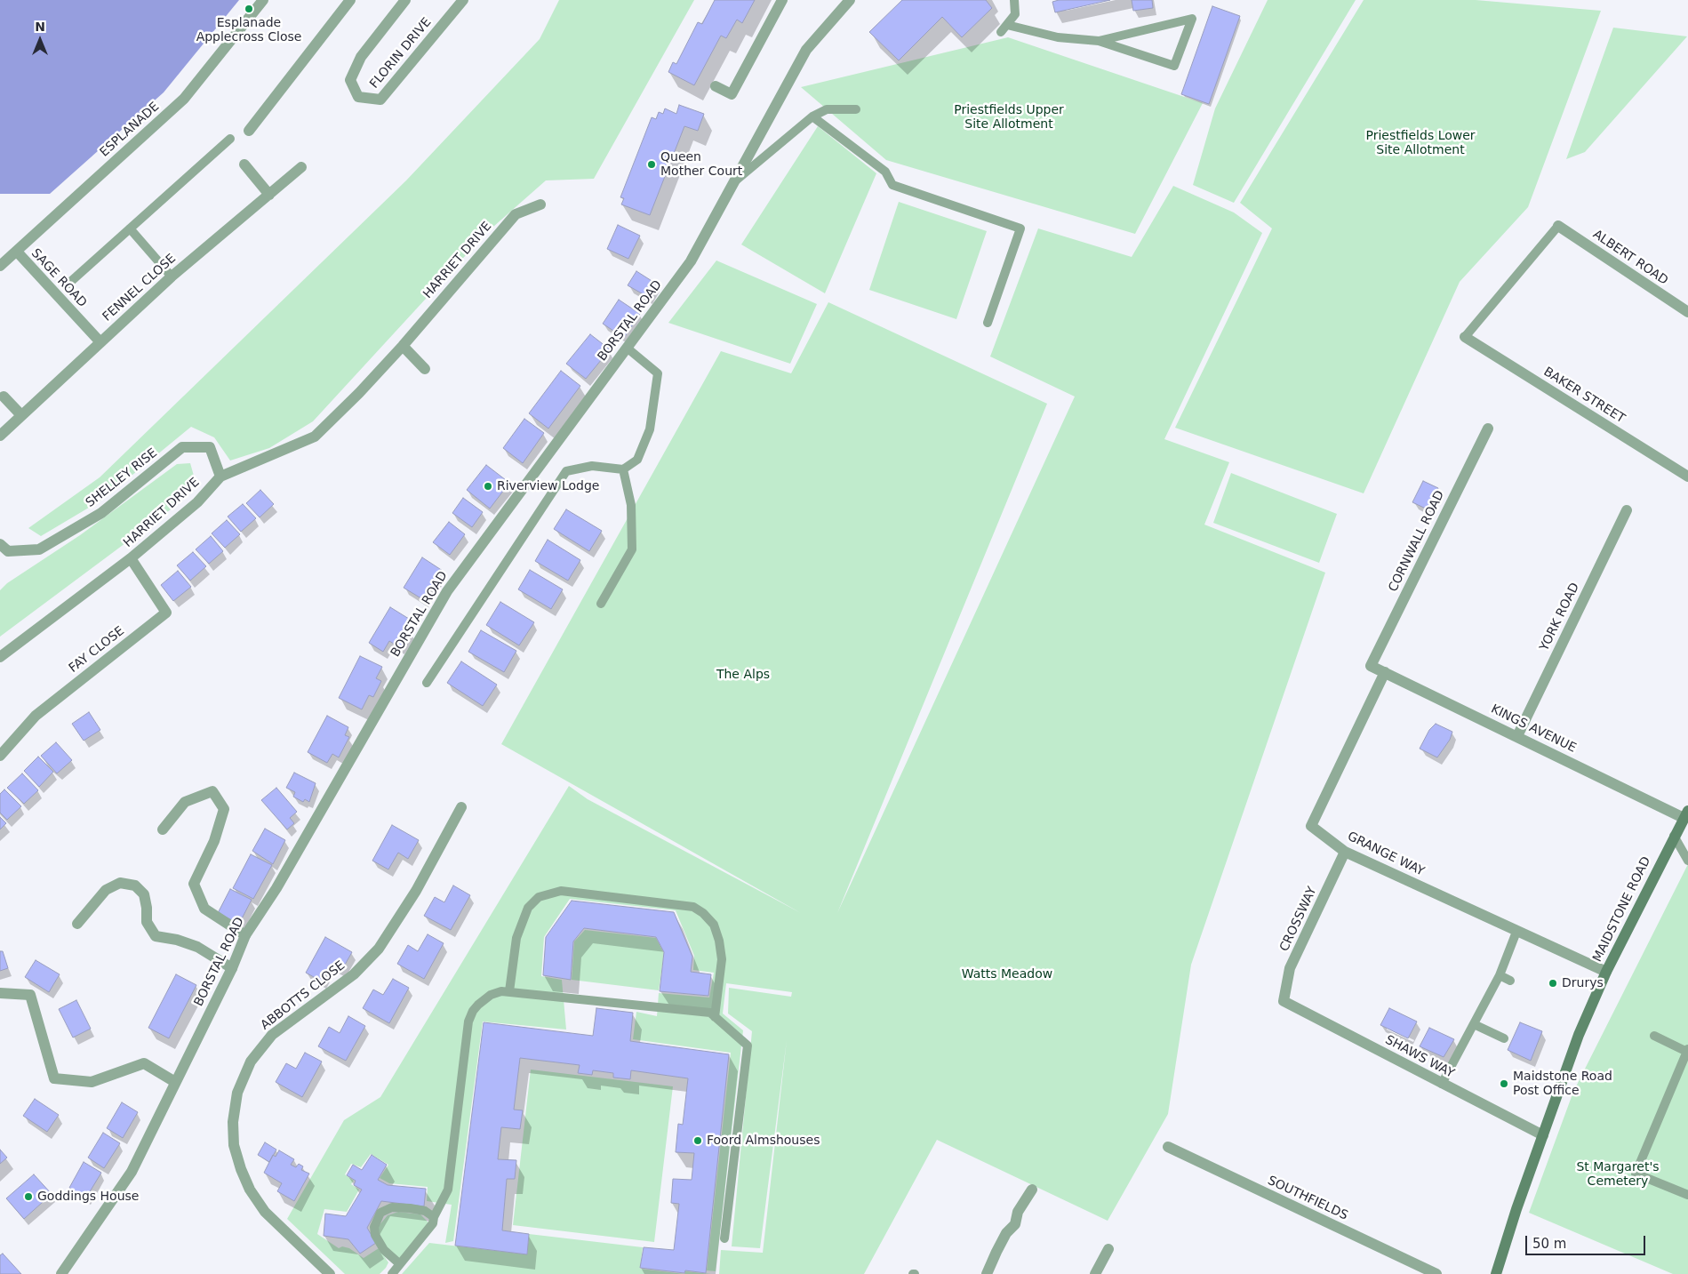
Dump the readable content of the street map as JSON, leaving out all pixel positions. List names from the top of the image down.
{
  "streets": {
    "main road": ["MAIDSTONE ROAD"],
    "street": [
      "FLORIN DRIVE",
      "ESPLANADE",
      "ALBERT ROAD",
      "HARRIET DRIVE",
      "SAGE ROAD",
      "FENNEL CLOSE",
      "BORSTAL ROAD",
      "BAKER STREET",
      "SHELLEY RISE",
      "CORNWALL ROAD",
      "YORK ROAD",
      "FAY CLOSE",
      "KINGS AVENUE",
      "GRANGE WAY",
      "CROSSWAY",
      "ABBOTTS CLOSE",
      "SHAWS WAY",
      "SOUTHFIELDS"
    ]
  },
  "crossings": [
    ["ESPLANADE", "SAGE ROAD"],
    ["HARRIET DRIVE", "SHELLEY RISE"],
    ["HARRIET DRIVE", "FAY CLOSE"],
    ["SAGE ROAD", "FENNEL CLOSE"],
    ["CORNWALL ROAD", "KINGS AVENUE"],
    ["YORK ROAD", "KINGS AVENUE"],
    ["KINGS AVENUE", "GRANGE WAY"],
    ["KINGS AVENUE", "MAIDSTONE ROAD"],
    ["GRANGE WAY", "MAIDSTONE ROAD"],
    ["GRANGE WAY", "CROSSWAY"],
    ["MAIDSTONE ROAD", "SHAWS WAY"],
    ["CROSSWAY", "SHAWS WAY"]
  ],
  "parks": [
    "Priestfields Upper Site Allotment",
    "Priestfields Lower Site Allotment",
    "The Alps",
    "Watts Meadow",
    "St Margaret's Cemetery"
  ],
  "places": [
    "Esplanade Applecross Close",
    "Queen Mother Court",
    "Riverview Lodge",
    "Drurys",
    "Maidstone Road Post Office",
    "Foord Almshouses",
    "Goddings House"
  ],
  "scale_bar": "50 m",
  "north": "top"
}
